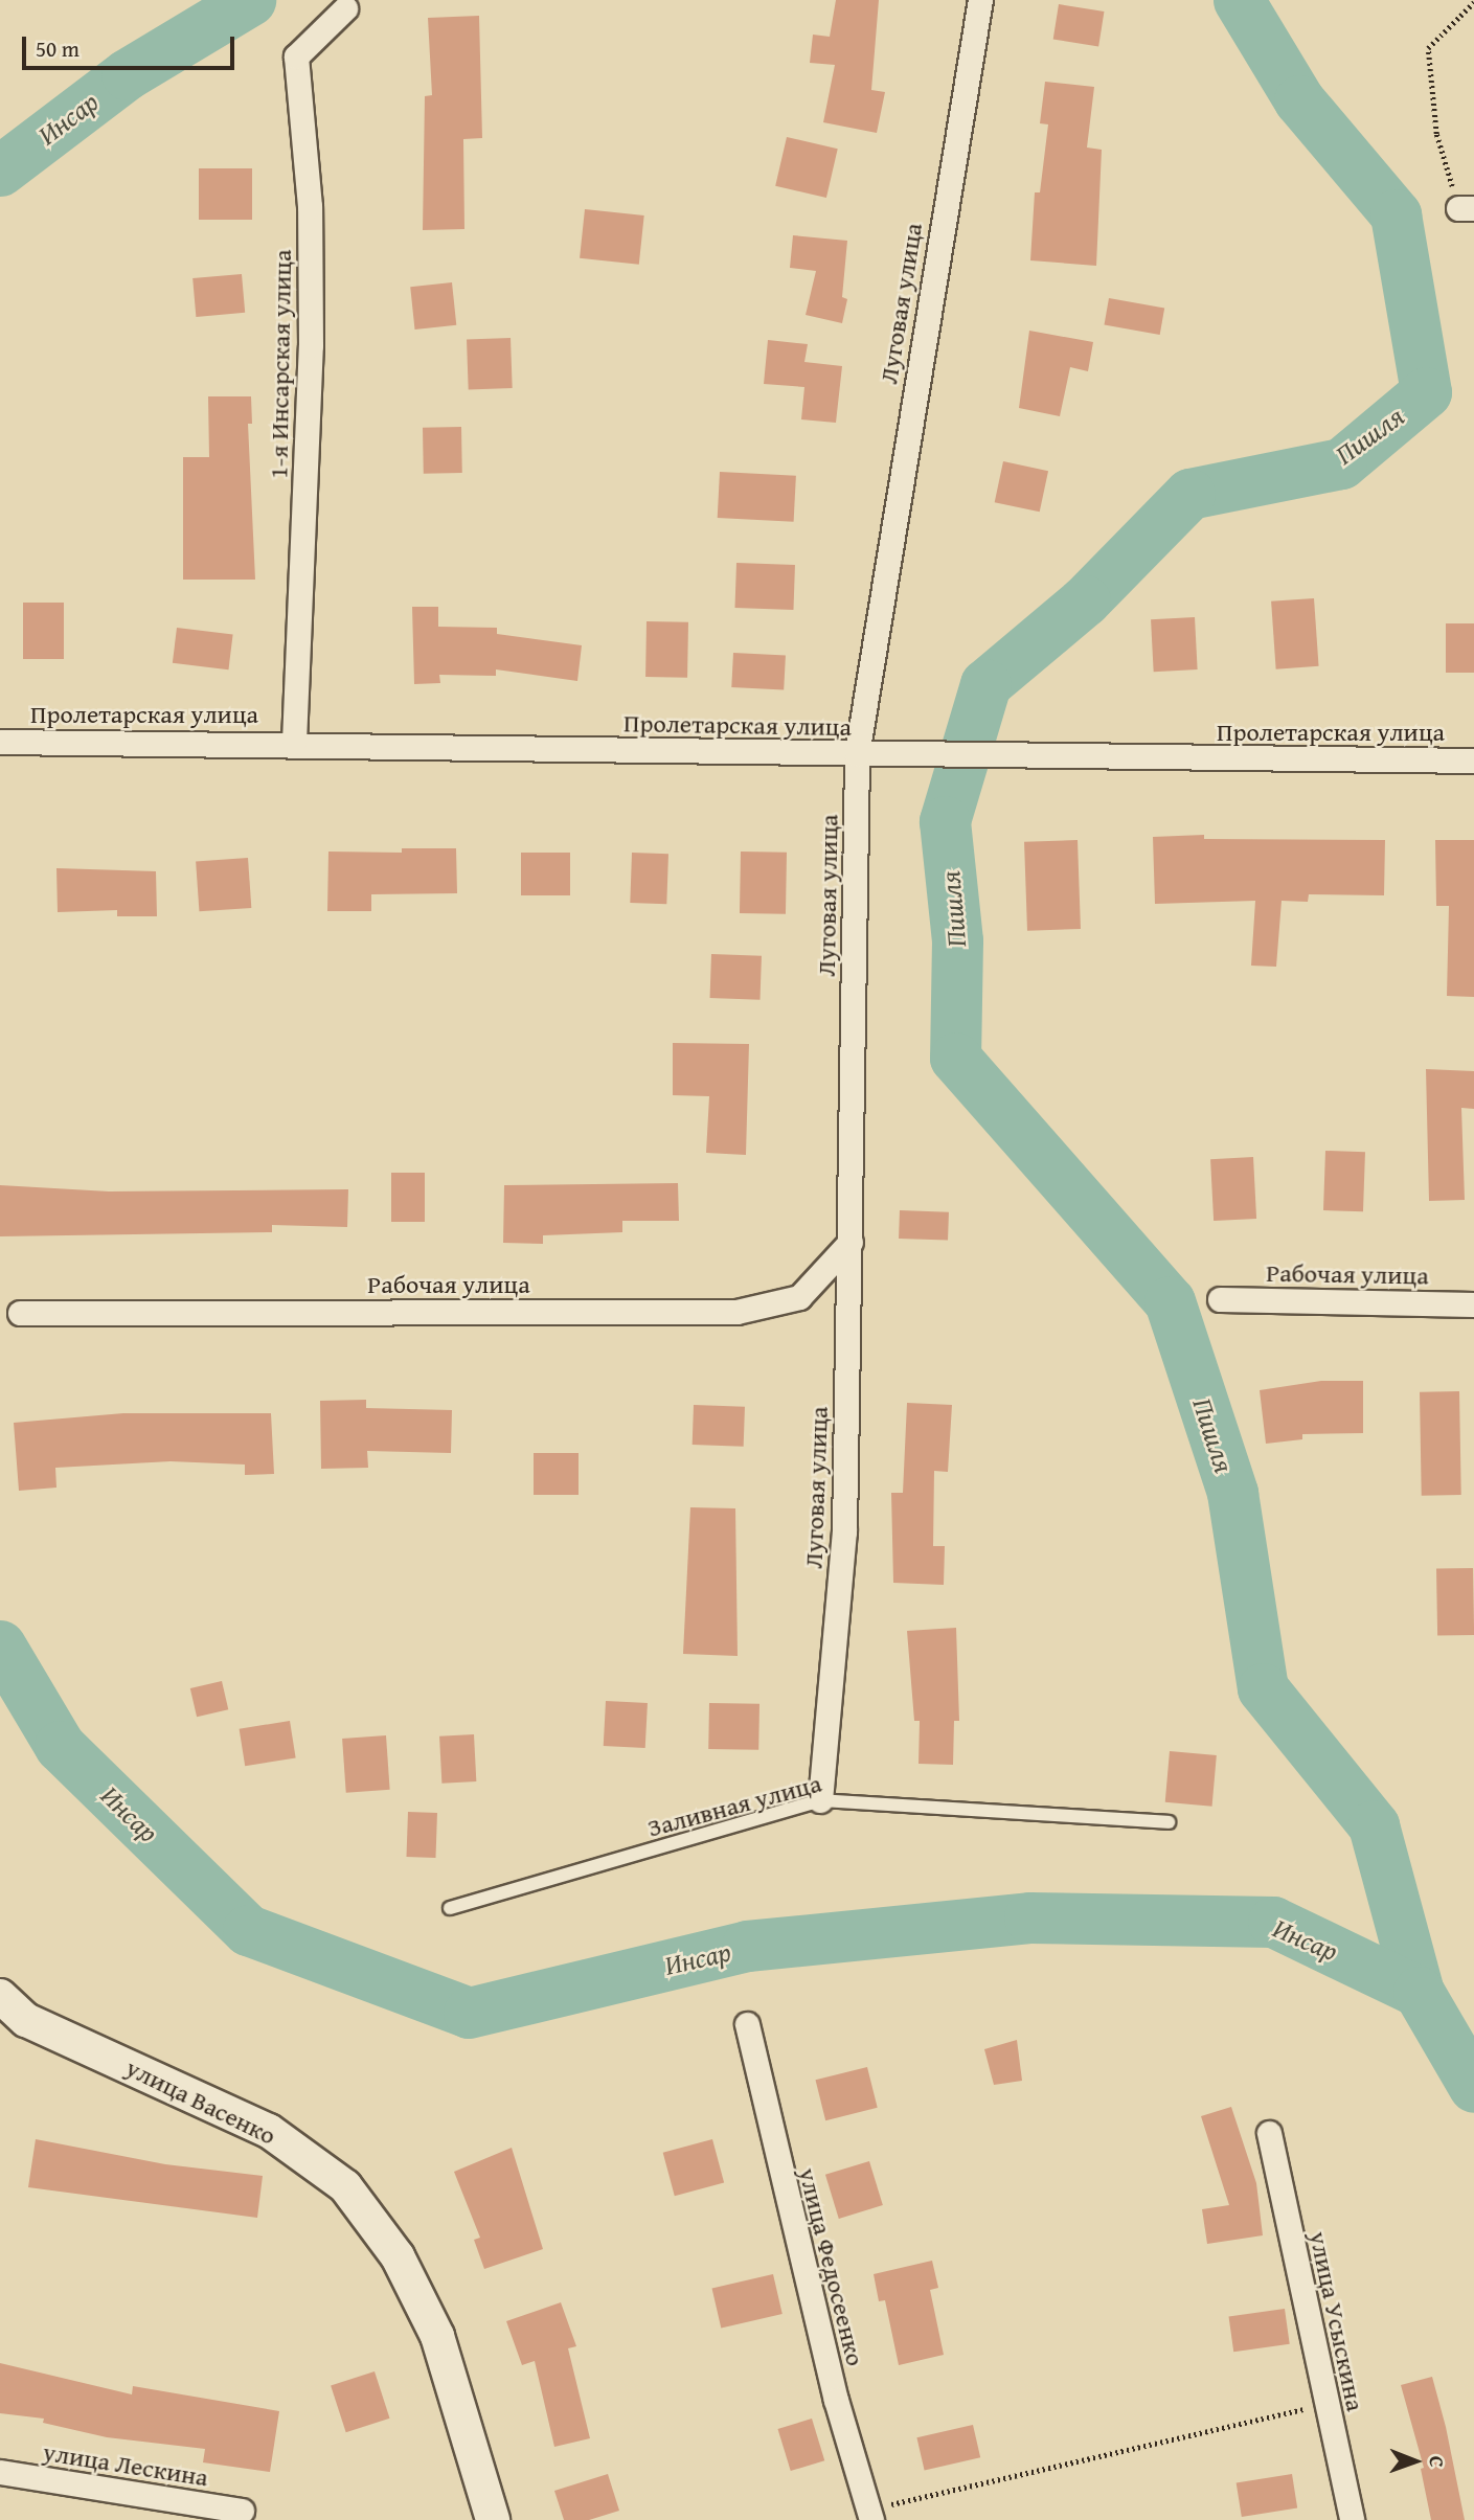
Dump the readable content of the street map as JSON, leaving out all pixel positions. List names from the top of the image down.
{
  "streets": {
    "street": [
      "Луговая улица",
      "1-я Инсарская улица",
      "Пролетарская улица",
      "Рабочая улица",
      "улица Васенко",
      "улица Федосеенко",
      "улица Усыскина",
      "улица Лескина"
    ],
    "lane": ["Заливная улица"]
  },
  "crossings": [
    ["Луговая улица", "Пролетарская улица"],
    ["Луговая улица", "Рабочая улица"],
    ["Луговая улица", "Заливная улица"],
    ["1-я Инсарская улица", "Пролетарская улица"]
  ],
  "water": ["Инсар", "Пишля"],
  "scale_bar": "50 m",
  "north": "right"
}
